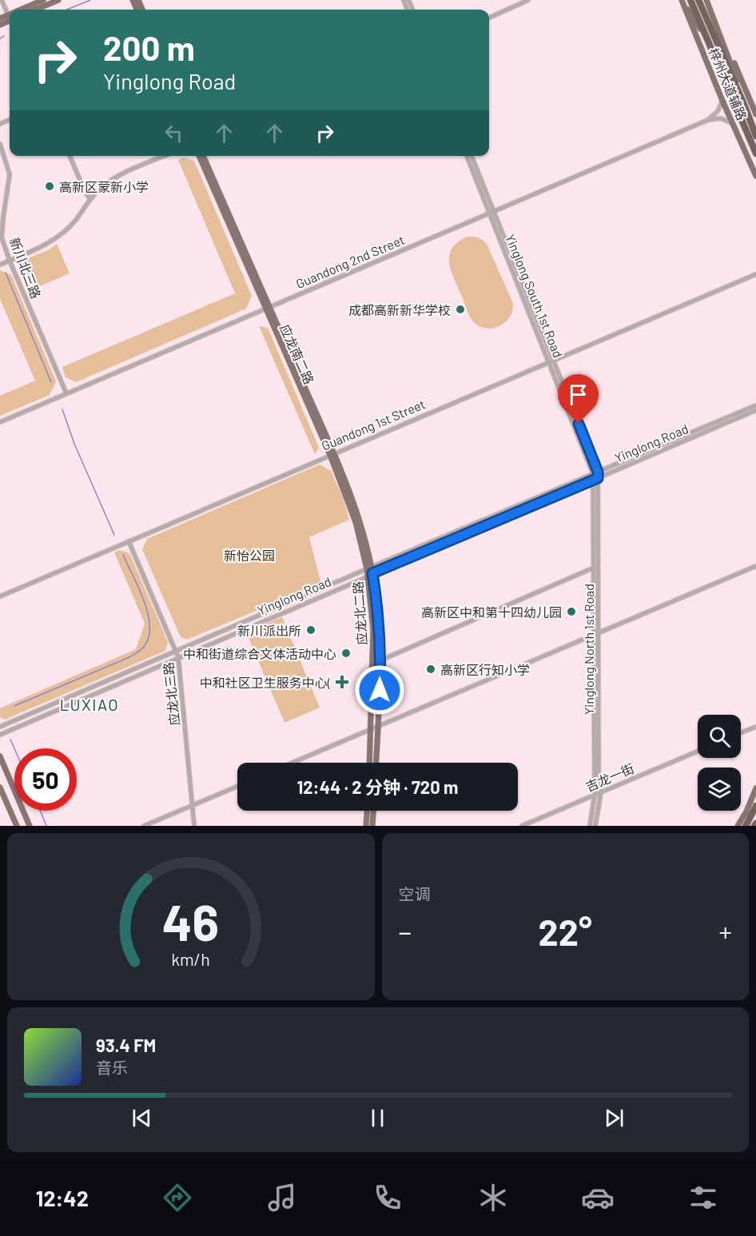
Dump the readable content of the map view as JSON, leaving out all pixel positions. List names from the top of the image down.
{
  "streets": {
    "main road": ["梓州大道辅路", "应龙南二路", "应龙北二路"],
    "street": [
      "Guandong 2nd Street",
      "新川北三路",
      "Yinglong South 1st Road",
      "Guandong 1st Street",
      "Yinglong Road",
      "Yinglong North 1st Road",
      "应龙北三路",
      "吉龙一街"
    ]
  },
  "crossings": [
    ["梓州大道辅路", "Guandong 2nd Street"],
    ["Guandong 2nd Street", "新川北三路"],
    ["Guandong 2nd Street", "Yinglong South 1st Road"],
    ["Guandong 2nd Street", "应龙南二路"],
    ["Yinglong South 1st Road", "Guandong 1st Street"],
    ["Yinglong South 1st Road", "Yinglong Road"],
    ["Yinglong South 1st Road", "Yinglong North 1st Road"],
    ["应龙南二路", "Guandong 1st Street"],
    ["应龙南二路", "Yinglong Road"],
    ["应龙南二路", "应龙北二路"],
    ["Guandong 1st Street", "应龙北三路"],
    ["Yinglong Road", "应龙北二路"],
    ["Yinglong Road", "Yinglong North 1st Road"],
    ["Yinglong Road", "应龙北三路"],
    ["Yinglong North 1st Road", "吉龙一街"]
  ],
  "districts": ["LUXIAO"],
  "parks": ["新怡公园"],
  "places": {
    "other": [
      "高新区蒙新小学",
      "成都高新新华学校",
      "高新区中和第十四幼儿园",
      "新川派出所",
      "中和街道综合文体活动中心",
      "高新区行知小学"
    ],
    "health": ["中和社区卫生服务中心("]
  },
  "page": {
    "turn": ["200 m", "Yinglong Road"],
    "limit": "50",
    "trip": "12:44 · 2 分钟 · 720 m",
    "tile": "空调",
    "heat": ["−", "22°", "+"],
    "song": ["93.4 FM", "音乐"],
    "tabs": "12:42",
    "gauge": ["46", "km/h"]
  }
}
